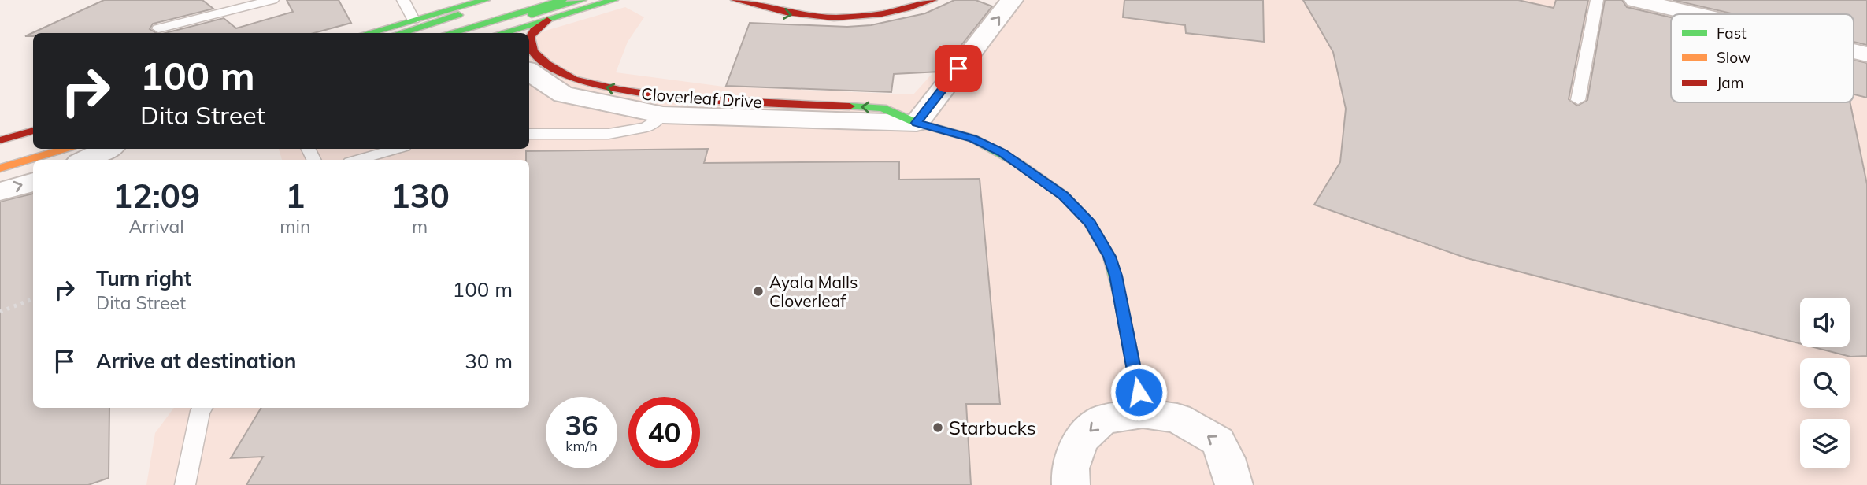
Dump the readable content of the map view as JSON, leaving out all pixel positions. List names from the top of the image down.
{
  "streets": {
    "main road": ["Cloverleaf Drive"]
  },
  "places": ["Ayala Malls Cloverleaf", "Starbucks"],
  "legend": ["Fast", "Slow", "Jam"],
  "page": {
    "turn": ["100 m", "Dita Street"],
    "eta": [
      "12:09",
      "Arrival",
      "1",
      "min",
      "130",
      "m"
    ],
    "list": [
      {
        "name": "Turn right",
        "note": "Dita Street",
        "value": "100 m"
      },
      {
        "name": "Arrive at destination",
        "value": "30 m"
      }
    ],
    "speed": "36 km/h",
    "limit": "40"
  }
}
